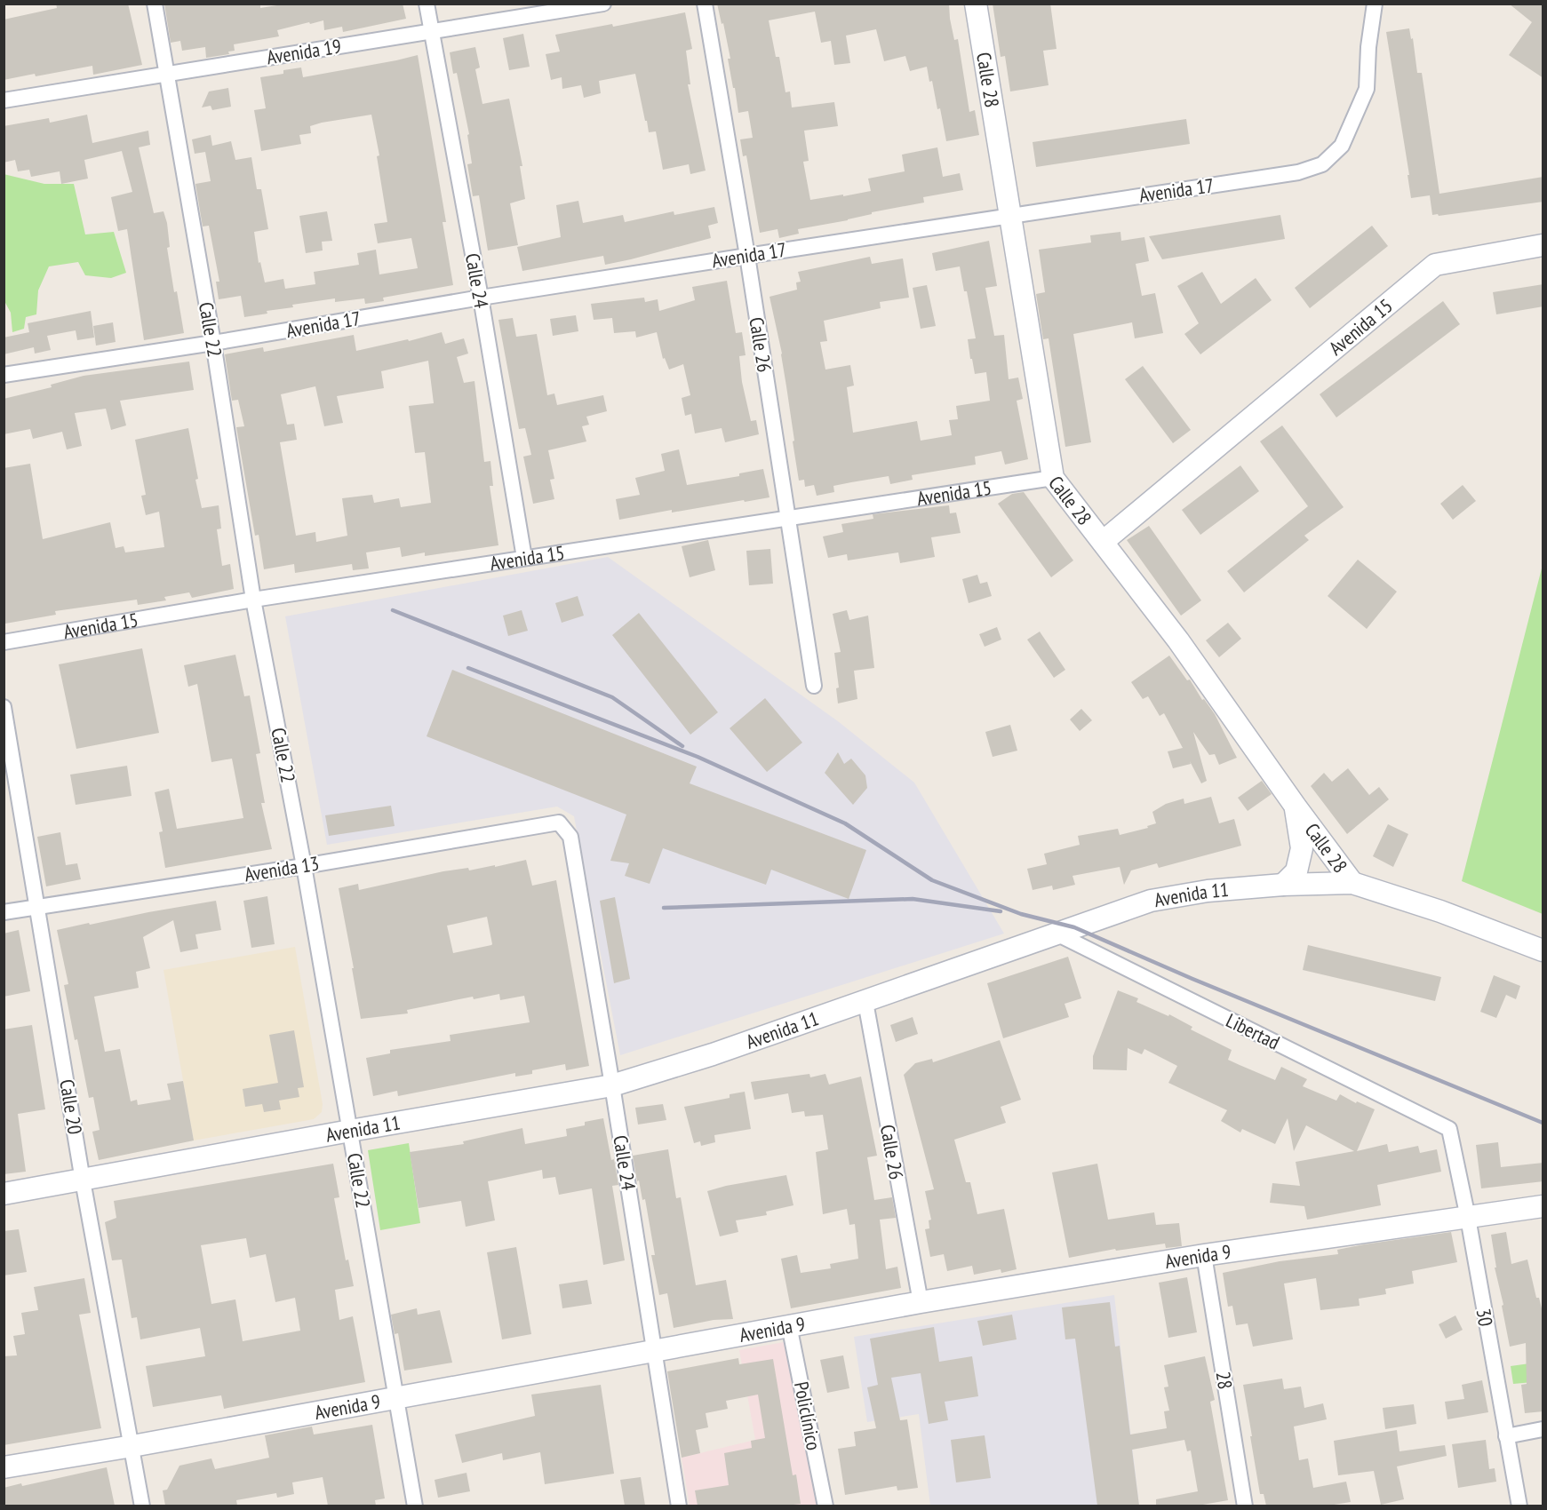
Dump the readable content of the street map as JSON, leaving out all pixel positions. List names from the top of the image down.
{
  "streets": {
    "main road": [
      "Calle 28",
      "Avenida 15",
      "Avenida 11",
      "Avenida 9"
    ],
    "street": [
      "Avenida 19",
      "Avenida 17",
      "Calle 24",
      "Calle 22",
      "Calle 26",
      "Avenida 13",
      "Libertad",
      "Calle 20",
      "30",
      "28",
      "Policlínico"
    ]
  },
  "crossings": [
    ["Avenida 19", "Calle 24"],
    ["Avenida 19", "Calle 22"],
    ["Calle 28", "Avenida 17"],
    ["Calle 28", "Avenida 15"],
    ["Calle 28", "Avenida 11"],
    ["Avenida 17", "Calle 24"],
    ["Avenida 17", "Calle 22"],
    ["Avenida 17", "Calle 26"],
    ["Calle 24", "Avenida 15"],
    ["Calle 24", "Avenida 13"],
    ["Calle 24", "Avenida 11"],
    ["Calle 24", "Avenida 9"],
    ["Avenida 15", "Calle 22"],
    ["Avenida 15", "Calle 26"],
    ["Calle 22", "Avenida 13"],
    ["Calle 22", "Avenida 11"],
    ["Calle 22", "Avenida 9"],
    ["Calle 26", "Avenida 11"],
    ["Calle 26", "Avenida 9"],
    ["Avenida 13", "Calle 20"],
    ["Avenida 11", "Libertad"],
    ["Avenida 11", "Calle 20"],
    ["Libertad", "30"],
    ["Calle 20", "Avenida 9"],
    ["Avenida 9", "30"],
    ["Avenida 9", "28"],
    ["Avenida 9", "Policlínico"]
  ]
}
